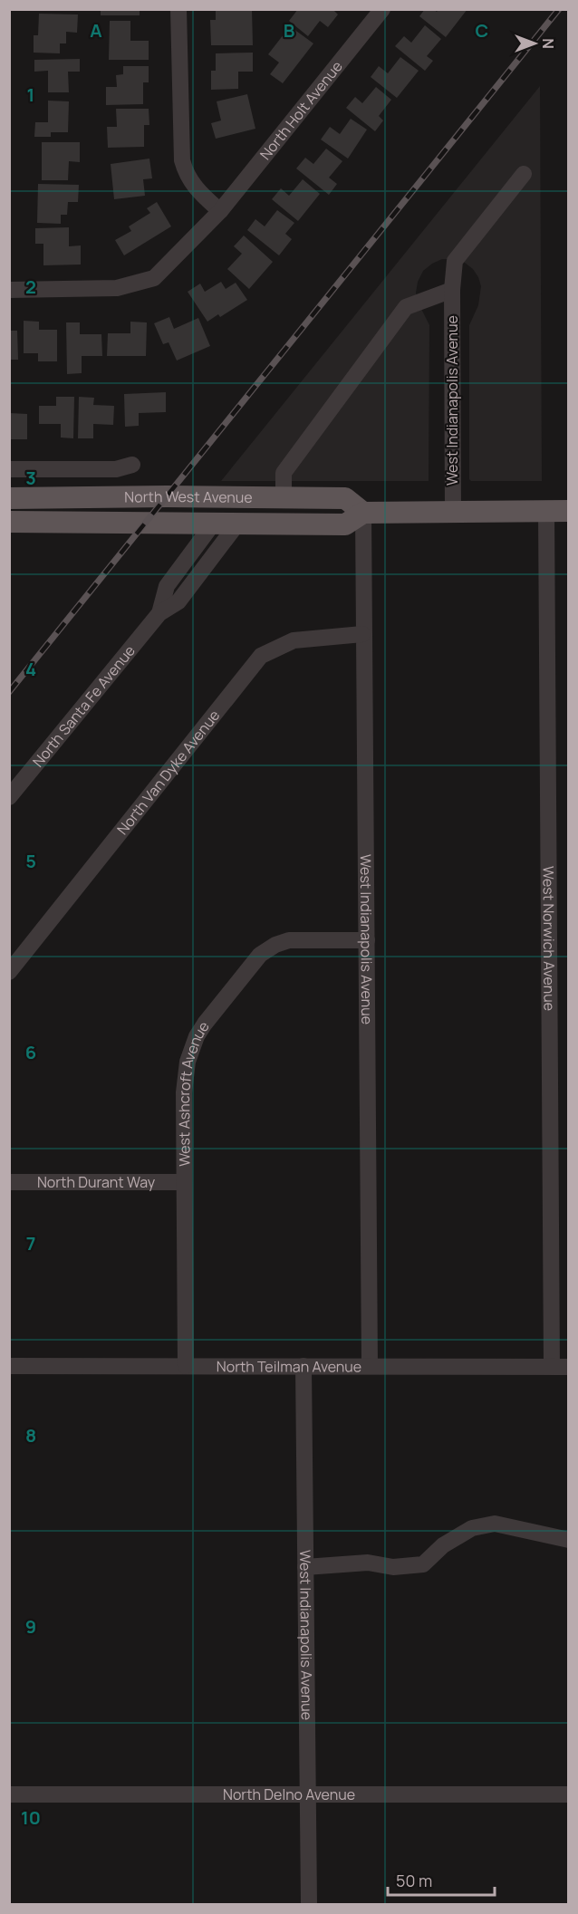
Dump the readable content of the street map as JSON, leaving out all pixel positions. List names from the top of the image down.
{
  "streets": {
    "main road": ["North West Avenue"],
    "street": [
      "North Holt Avenue",
      "West Indianapolis Avenue",
      "North Santa Fe Avenue",
      "North Van Dyke Avenue",
      "West Norwich Avenue",
      "West Ashcroft Avenue",
      "North Durant Way",
      "North Teilman Avenue",
      "North Delno Avenue"
    ]
  },
  "crossings": [
    ["West Indianapolis Avenue", "North West Avenue"],
    ["West Indianapolis Avenue", "North Van Dyke Avenue"],
    ["West Indianapolis Avenue", "West Ashcroft Avenue"],
    ["West Indianapolis Avenue", "North Teilman Avenue"],
    ["West Indianapolis Avenue", "North Delno Avenue"],
    ["North West Avenue", "North Santa Fe Avenue"],
    ["North West Avenue", "West Norwich Avenue"],
    ["West Norwich Avenue", "North Teilman Avenue"],
    ["West Ashcroft Avenue", "North Durant Way"],
    ["West Ashcroft Avenue", "North Teilman Avenue"]
  ],
  "scale_bar": "50 m",
  "north": "right",
  "grid": {
    "columns": ["A", "B", "C"],
    "rows": [
      "1",
      "2",
      "3",
      "4",
      "5",
      "6",
      "7",
      "8",
      "9",
      "10"
    ]
  }
}
